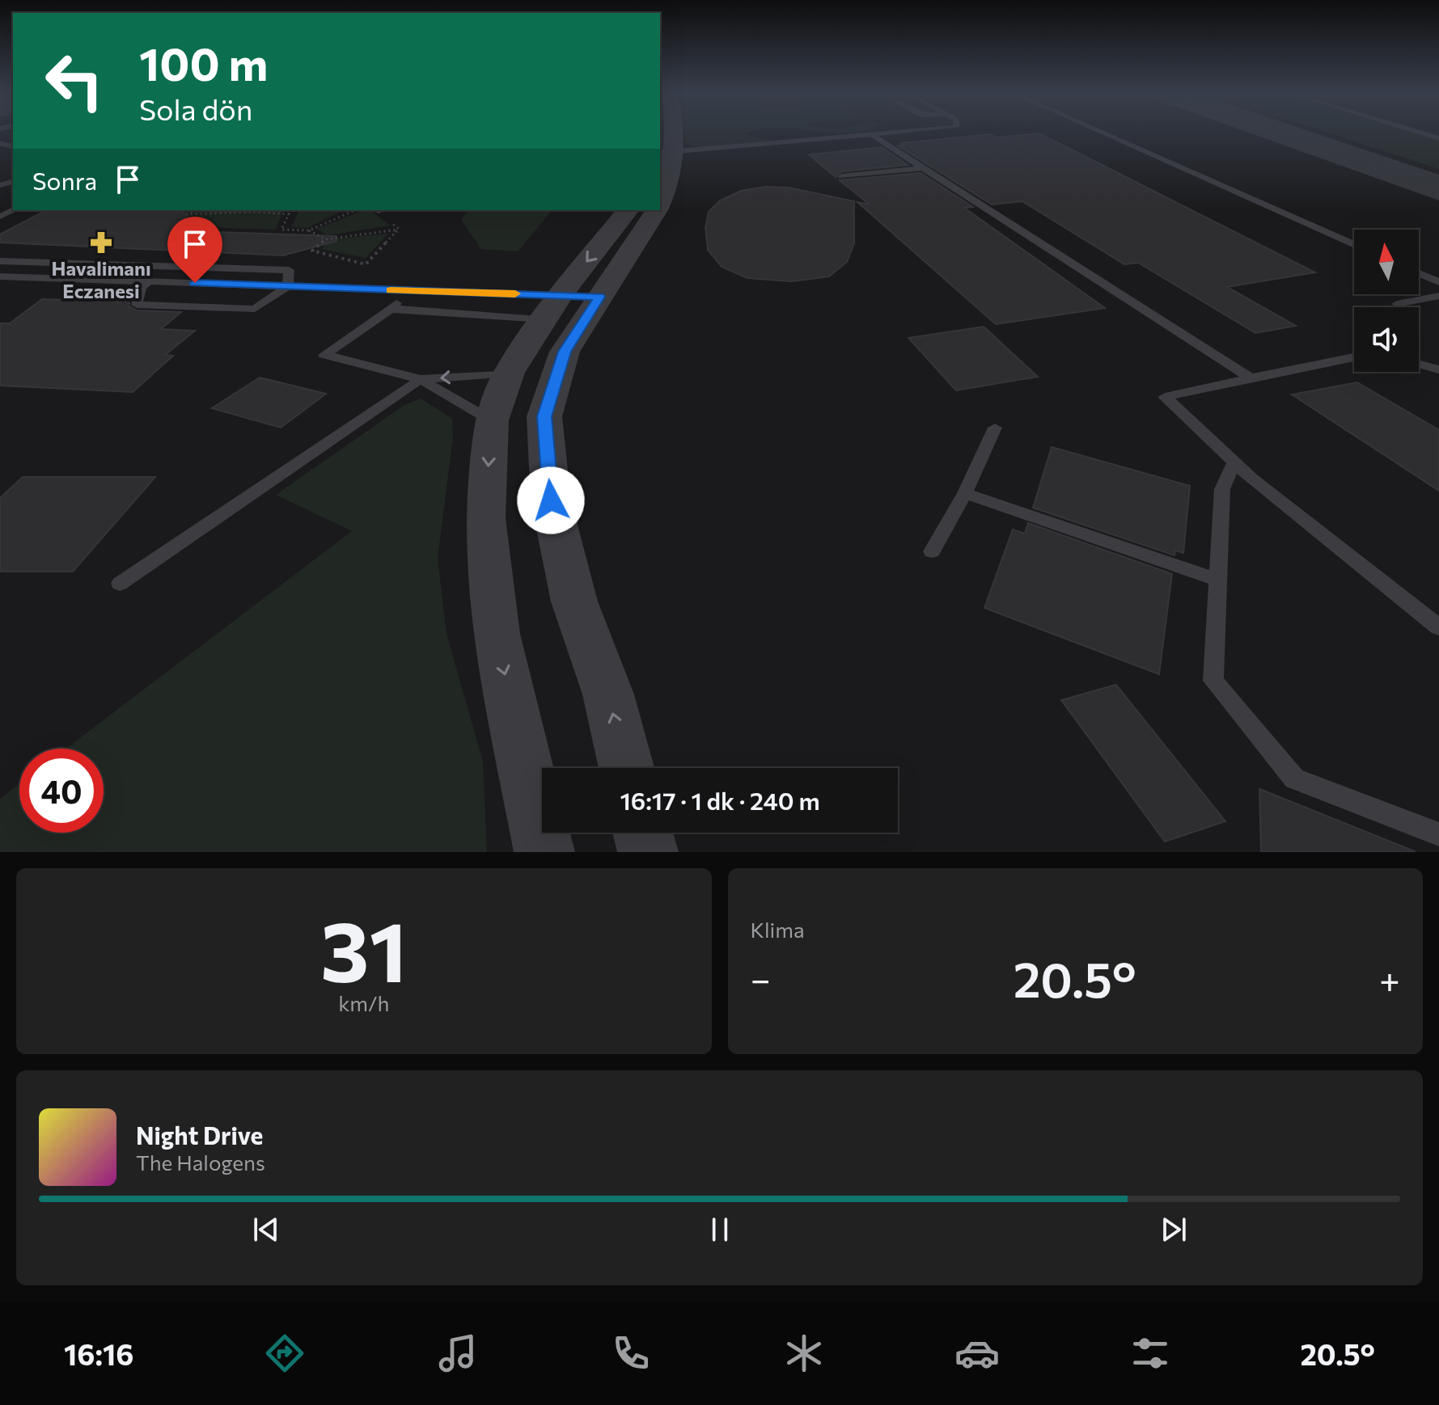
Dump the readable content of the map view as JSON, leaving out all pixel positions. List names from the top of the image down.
{
  "places": {
    "pharmacy": ["Havalimanı Eczanesi"]
  },
  "north": "top",
  "page": {
    "turn": ["100 m", "Sola dön"],
    "then": "Sonra",
    "limit": "40",
    "trip": "16:17 · 1 dk · 240 m",
    "tile": [
      ["31", "km/h"],
      "Klima"
    ],
    "heat": ["−", "20.5°", "+"],
    "song": ["Night Drive", "The Halogens"],
    "tabs": ["16:16", "20.5°"]
  }
}
